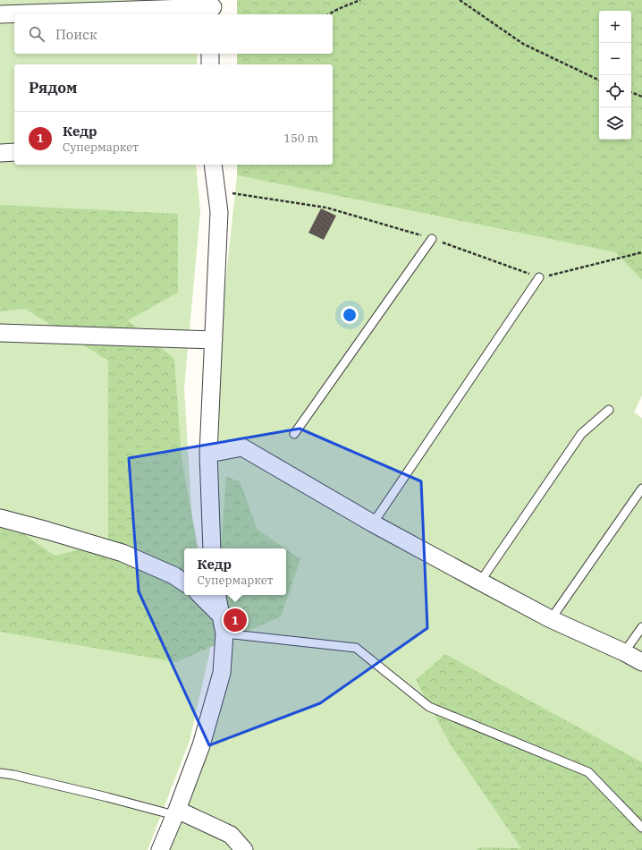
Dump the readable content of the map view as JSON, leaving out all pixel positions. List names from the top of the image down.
{
  "page": {
    "map_buttons": ["+", "−"],
    "search": "Поиск",
    "heading": "Рядом",
    "list": [
      {
        "mark": "1",
        "name": "Кедр",
        "note": "Супермаркет",
        "value": "150 m"
      }
    ],
    "popup": ["Кедр", "Супермаркет"],
    "pins": "1"
  }
}
